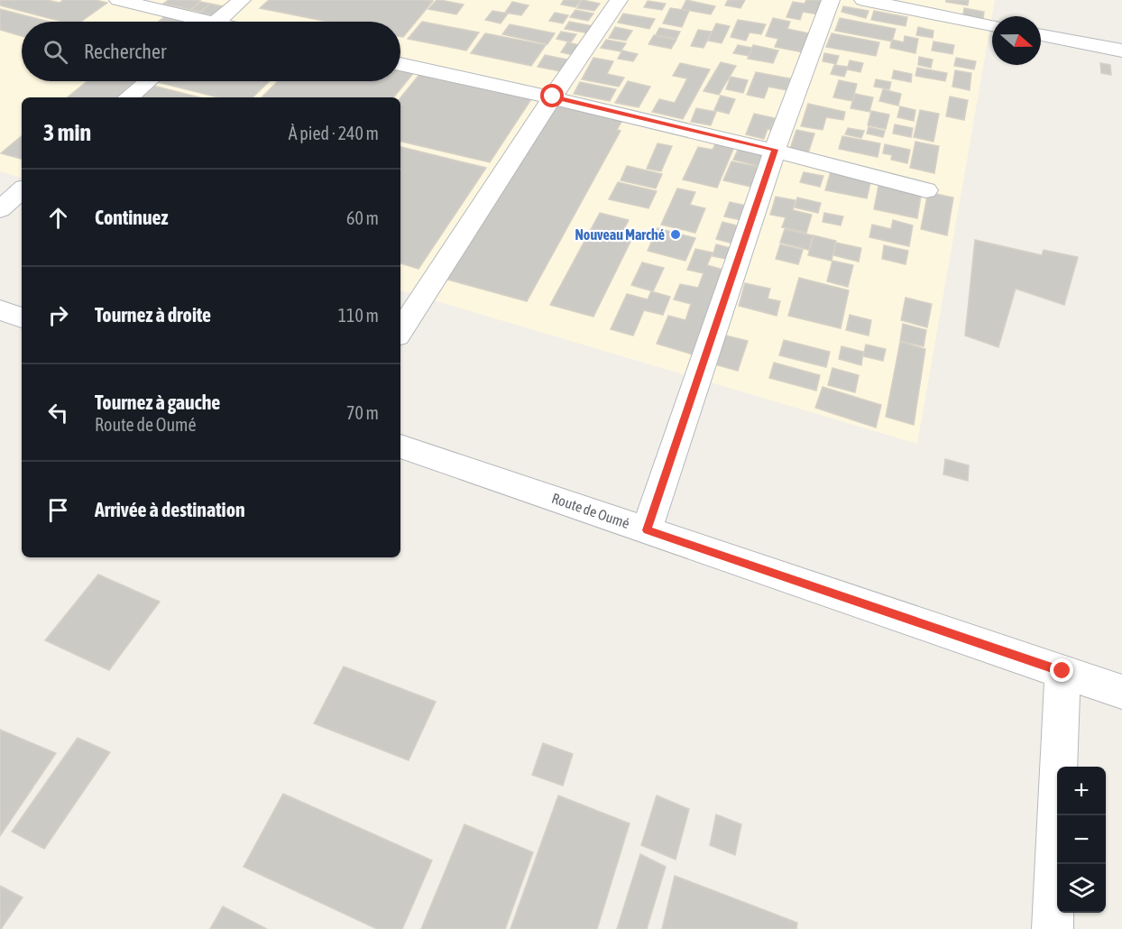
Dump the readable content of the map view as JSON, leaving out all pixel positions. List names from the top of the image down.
{
  "streets": {
    "street": ["Route de Oumé"]
  },
  "places": ["Nouveau Marché"],
  "north": "right",
  "page": {
    "search": "Rechercher",
    "heading": ["3 min", "À pied · 240 m"],
    "list": [
      ["Continuez", "60 m"],
      ["Tournez à droite", "110 m"],
      ["Tournez à gauche", "Route de Oumé", "70 m"],
      "Arrivée à destination"
    ],
    "map_buttons": ["+", "−"]
  }
}
